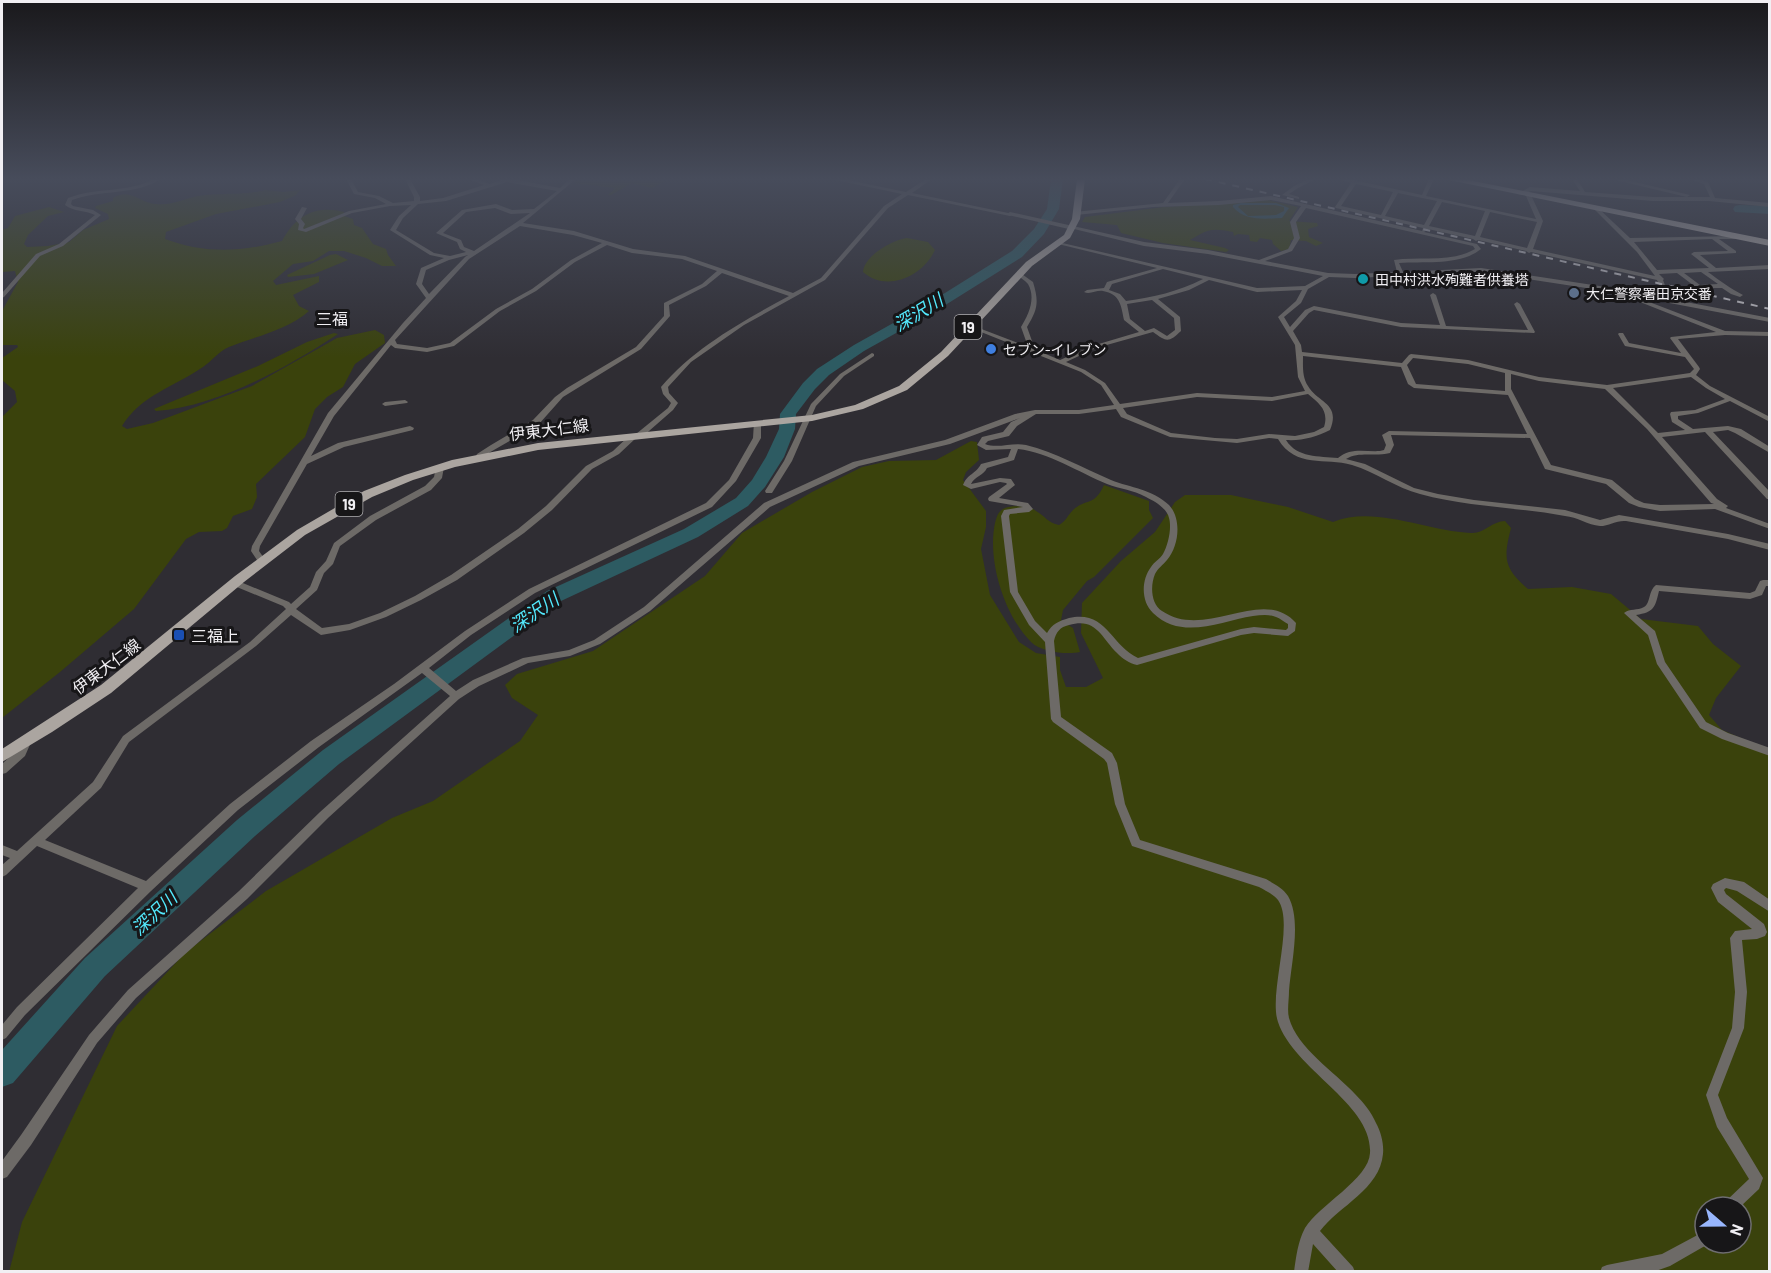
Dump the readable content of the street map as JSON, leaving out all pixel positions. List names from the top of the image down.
{
  "streets": {
    "main road": ["19", "伊東大仁線"]
  },
  "districts": ["三福"],
  "water": ["深沢川"],
  "places": {
    "other": ["田中村洪水殉難者供養塔", "大仁警察署田京交番", "セブン-イレブン"],
    "transit": ["三福上"]
  },
  "north": "right"
}
